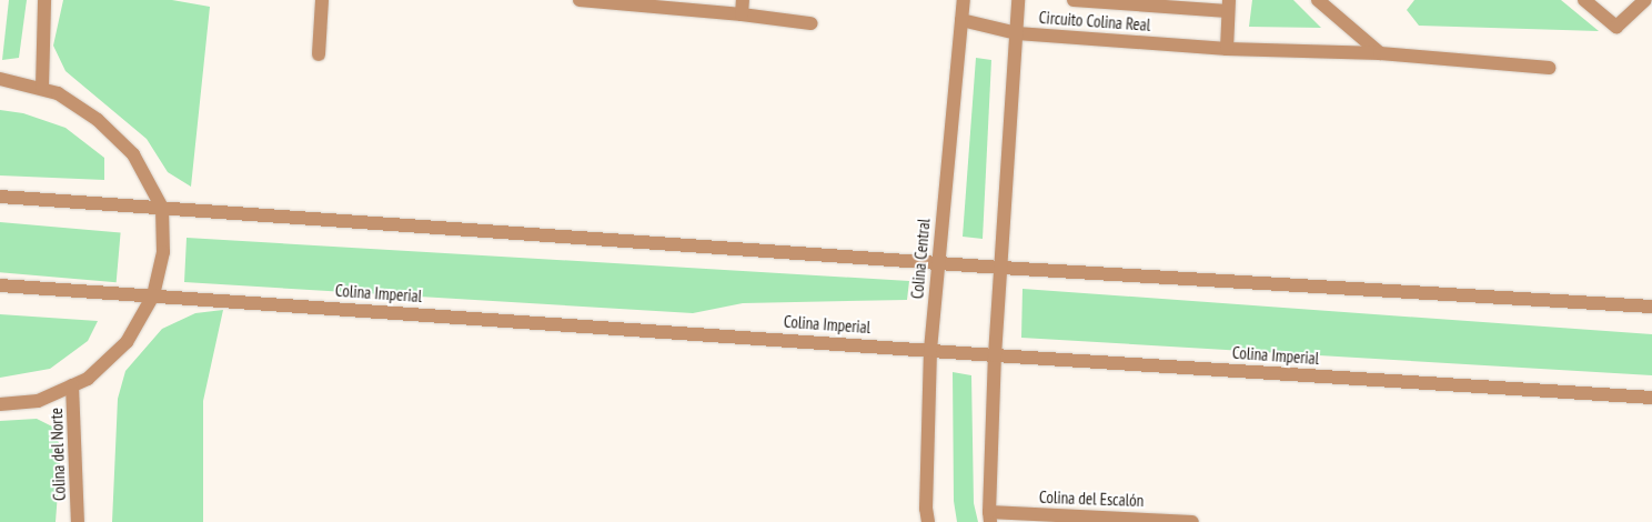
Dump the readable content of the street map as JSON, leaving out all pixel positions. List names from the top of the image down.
{
  "streets": {
    "street": [
      "Circuito Colina Real",
      "Colina Central",
      "Colina Imperial",
      "Colina del Norte",
      "Colina del Escalón"
    ]
  },
  "crossings": [
    ["Circuito Colina Real", "Colina Central"],
    ["Colina Central", "Colina Imperial"]
  ]
}
